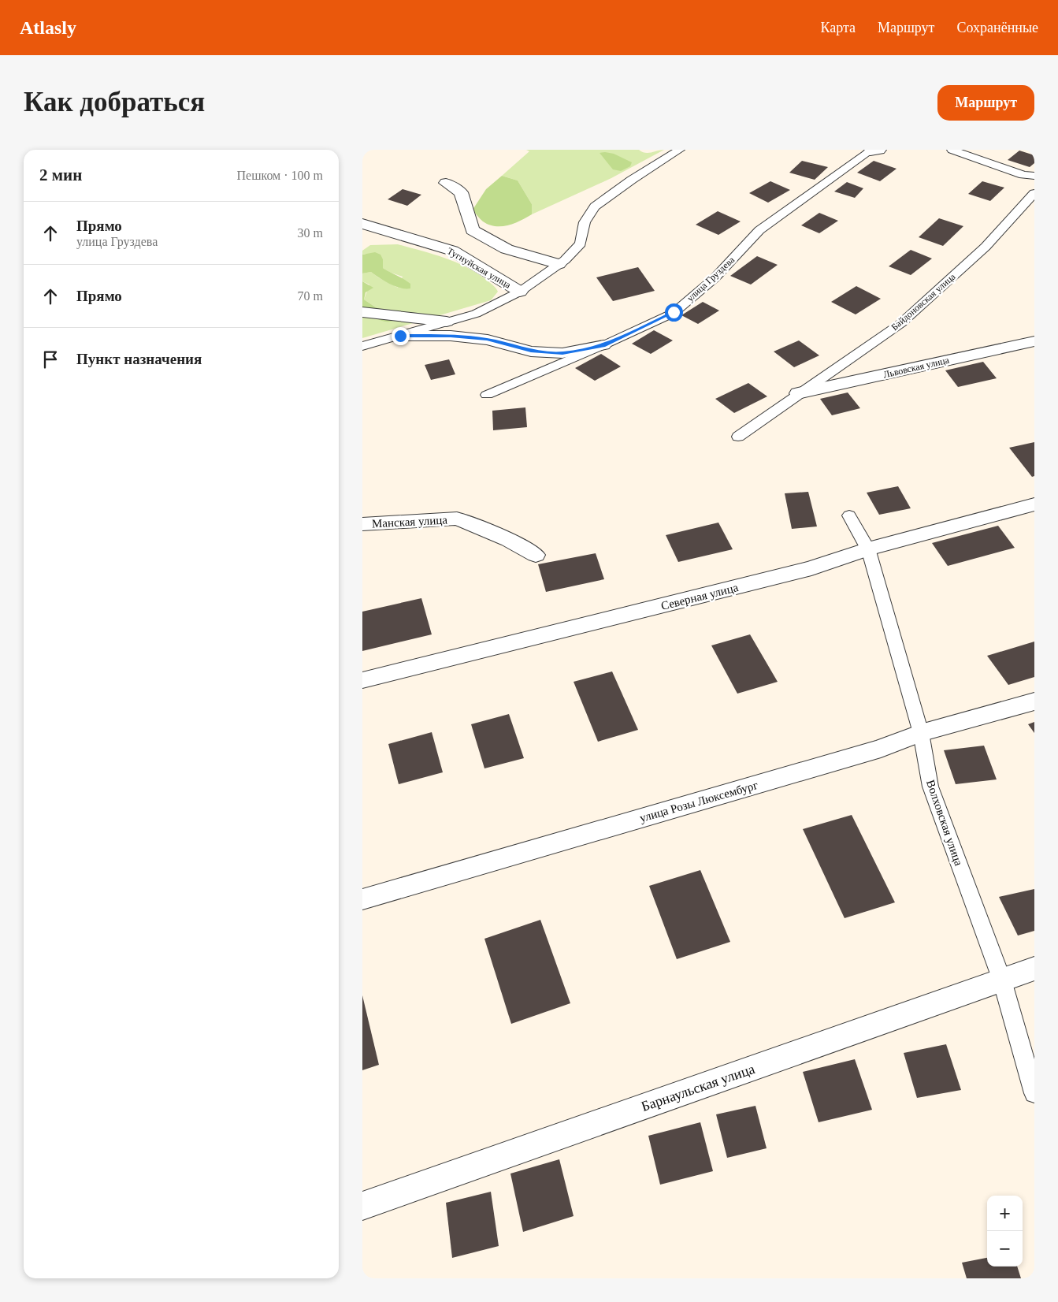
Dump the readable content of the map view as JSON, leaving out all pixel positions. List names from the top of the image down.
{
  "streets": {
    "street": [
      "Тугнуйская улица",
      "Львовская улица",
      "Манская улица",
      "Северная улица",
      "улица Розы Люксембург",
      "Барнаульская улица"
    ],
    "lane": ["улица Груздева", "Байдоновская улица", "Волховская улица"]
  },
  "crossings": [
    ["Байдоновская улица", "Львовская улица"],
    ["Северная улица", "Волховская улица"],
    ["улица Розы Люксембург", "Волховская улица"],
    ["Волховская улица", "Барнаульская улица"]
  ],
  "page": {
    "header": "Atlasly",
    "nav": ["Карта", "Маршрут", "Сохранённые"],
    "buttons": "Маршрут",
    "title": "Как добраться",
    "heading": ["2 мин", "Пешком · 100 m"],
    "list": [
      ["Прямо", "улица Груздева", "30 m"],
      ["Прямо", "70 m"],
      "Пункт назначения"
    ],
    "map_buttons": ["+", "−"]
  }
}
